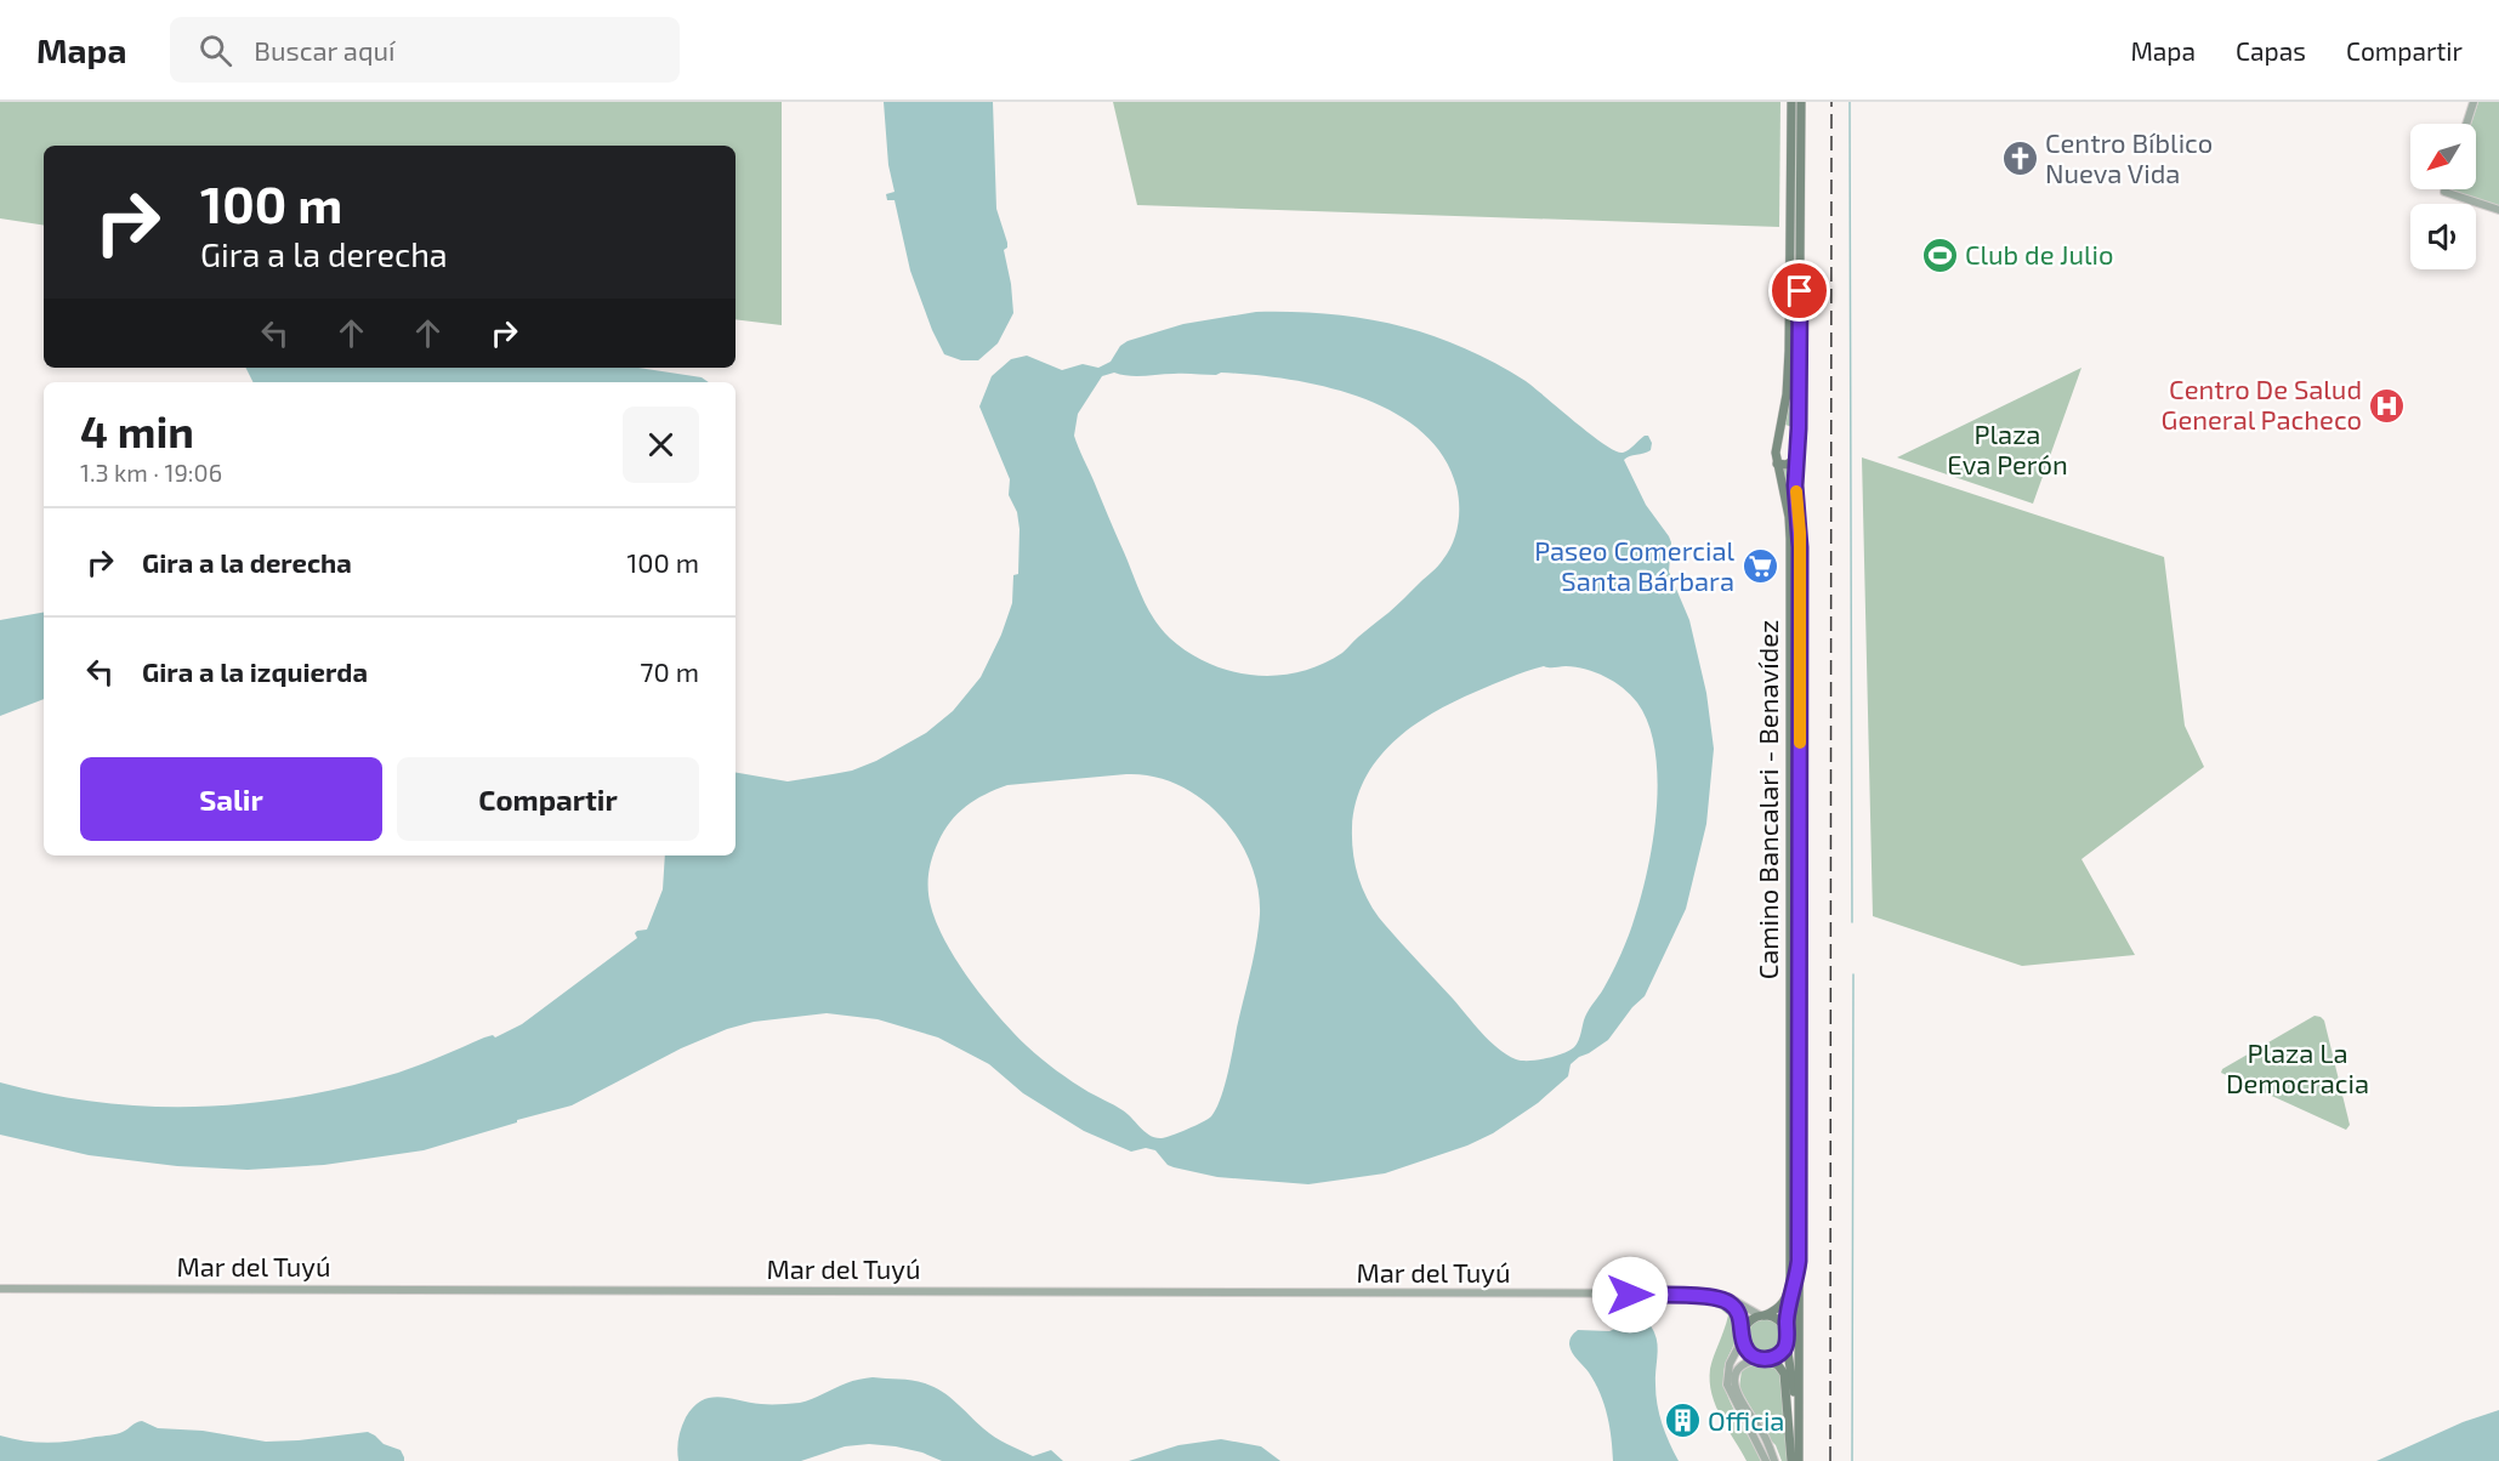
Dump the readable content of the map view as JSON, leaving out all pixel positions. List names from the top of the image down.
{
  "streets": {
    "main road": ["Camino Bancalari - Benavídez"],
    "street": ["Mar del Tuyú"]
  },
  "parks": ["Plaza Eva Perón", "Plaza La Democracia"],
  "places": {
    "church": ["Centro Bíblico Nueva Vida"],
    "sports": ["Club de Julio"],
    "hospital": ["Centro De Salud General Pacheco"],
    "supermarket": ["Paseo Comercial Santa Bárbara"],
    "building": ["Officia"]
  },
  "north": "bottom left",
  "page": {
    "header": "Mapa",
    "search": "Buscar aquí",
    "nav": ["Mapa", "Capas", "Compartir"],
    "turn": ["100 m", "Gira a la derecha"],
    "heading": ["4 min", "1.3 km · 19:06"],
    "list": [
      {
        "name": "Gira a la derecha",
        "value": "100 m"
      },
      {
        "name": "Gira a la izquierda",
        "value": "70 m"
      }
    ],
    "buttons": ["Salir", "Compartir"]
  }
}
